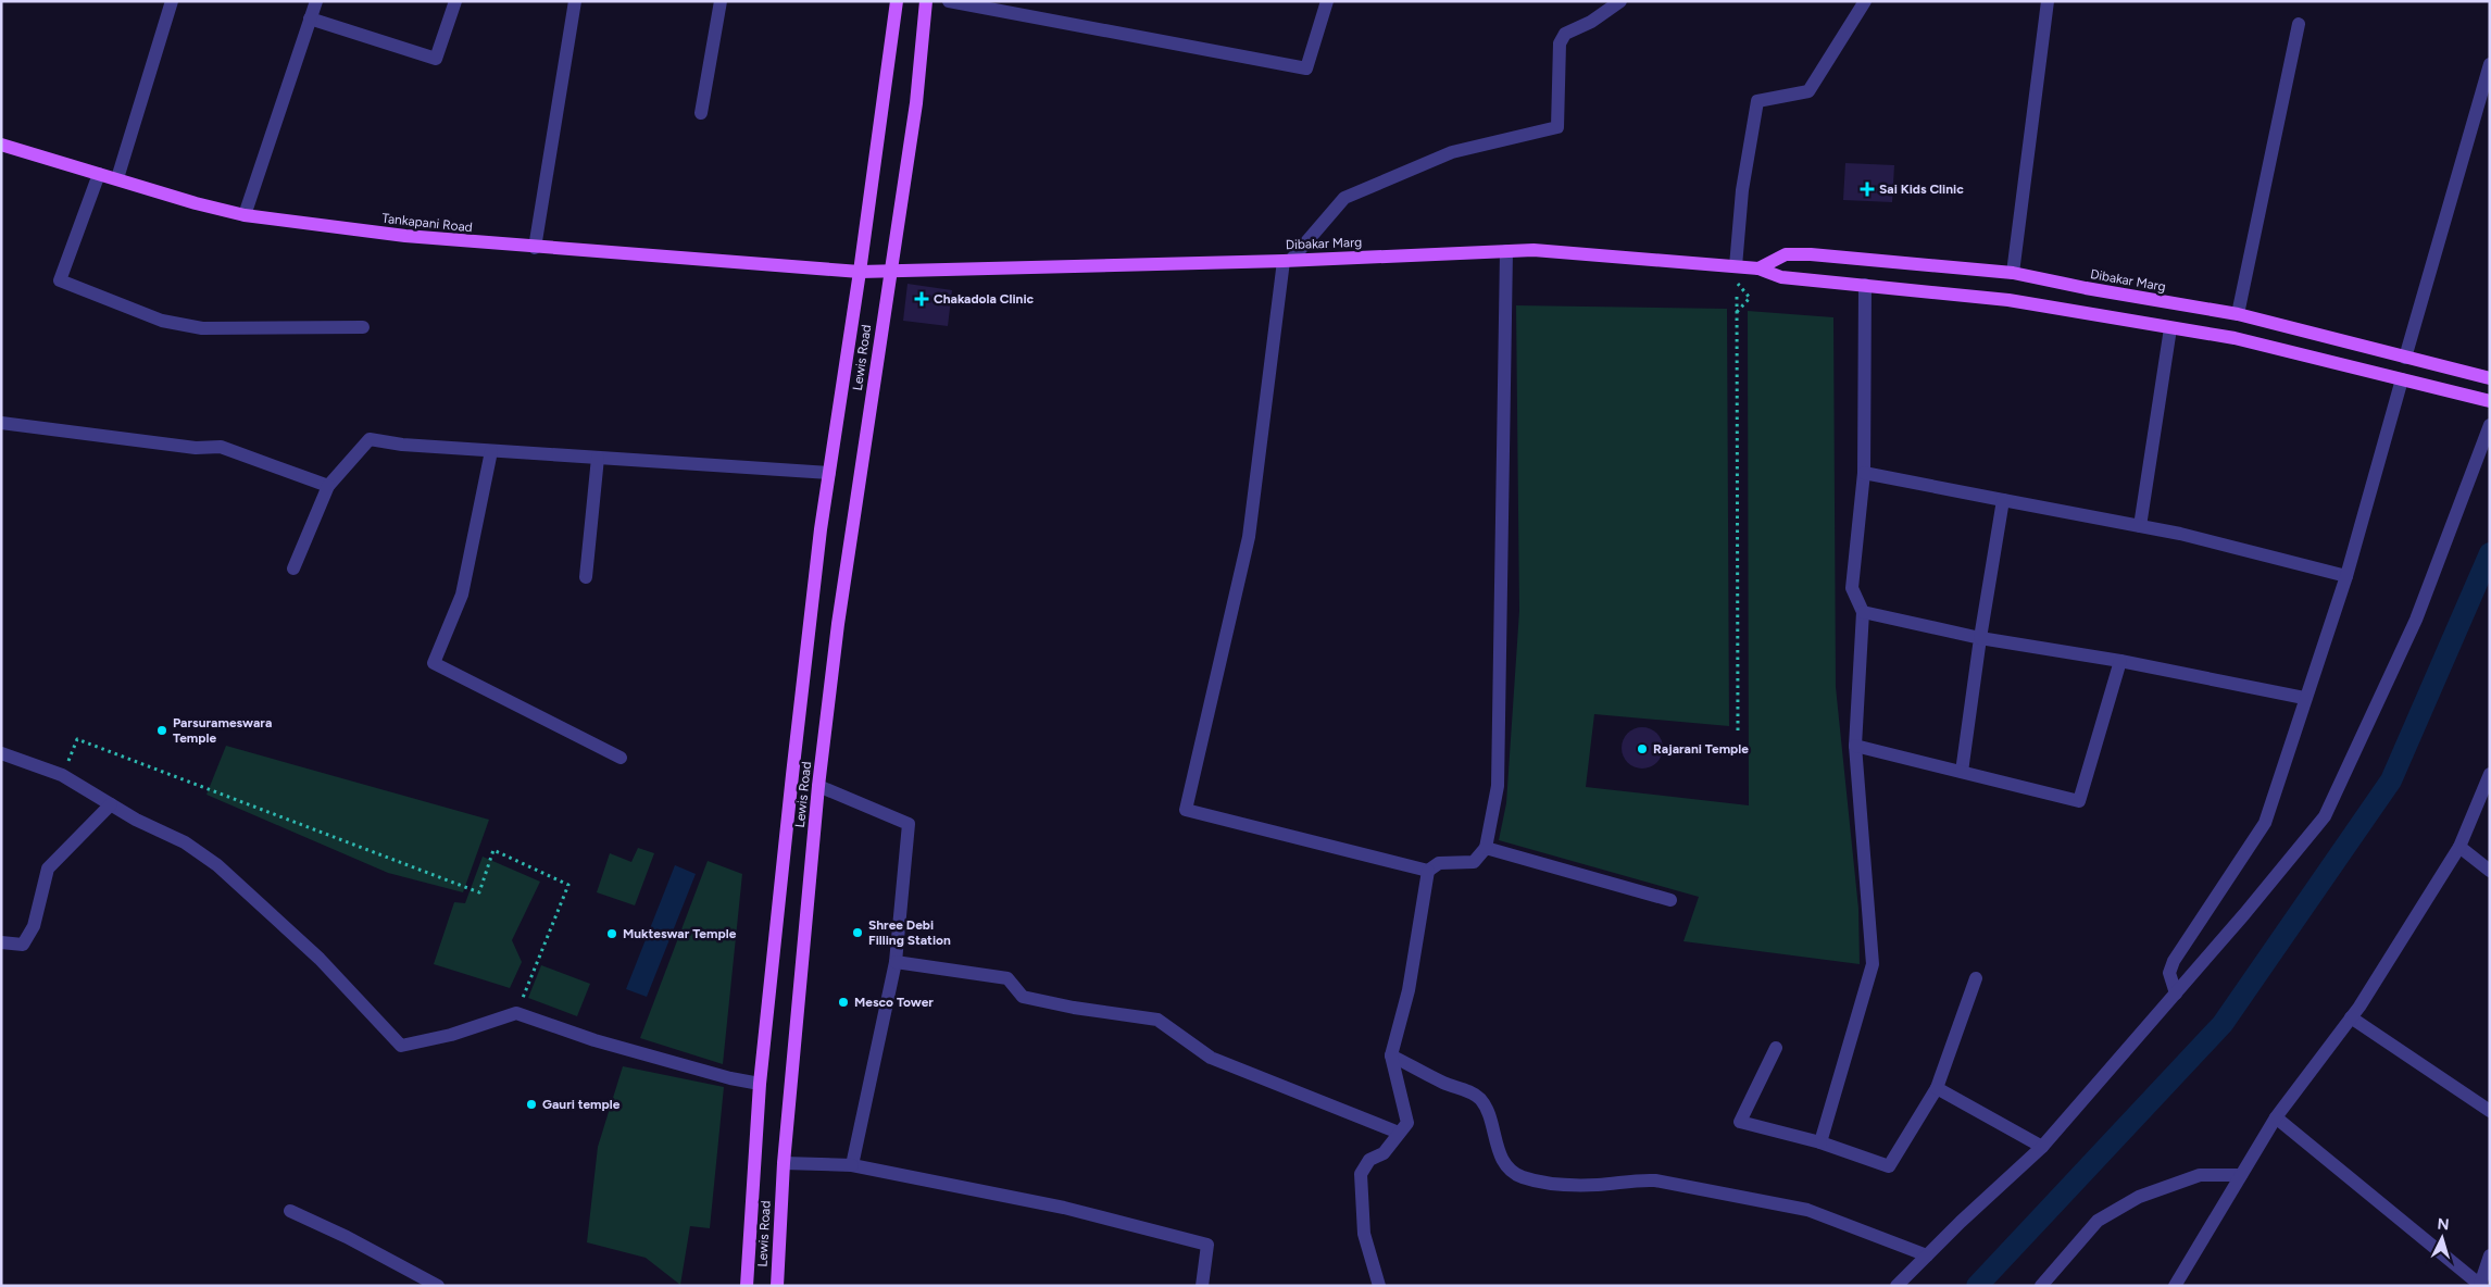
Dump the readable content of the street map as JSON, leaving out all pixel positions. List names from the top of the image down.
{
  "streets": {
    "main road": ["Tankapani Road", "Dibakar Marg", "Lewis Road"]
  },
  "crossings": [
    ["Tankapani Road", "Dibakar Marg"],
    ["Tankapani Road", "Lewis Road"],
    ["Dibakar Marg", "Lewis Road"]
  ],
  "places": {
    "health": ["Sai Kids Clinic", "Chakadola Clinic"],
    "other": [
      "Parsurameswara Temple",
      "Rajarani Temple",
      "Shree Debi Filling Station",
      "Mukteswar Temple",
      "Mesco Tower",
      "Gauri temple"
    ]
  },
  "north": "top"
}
